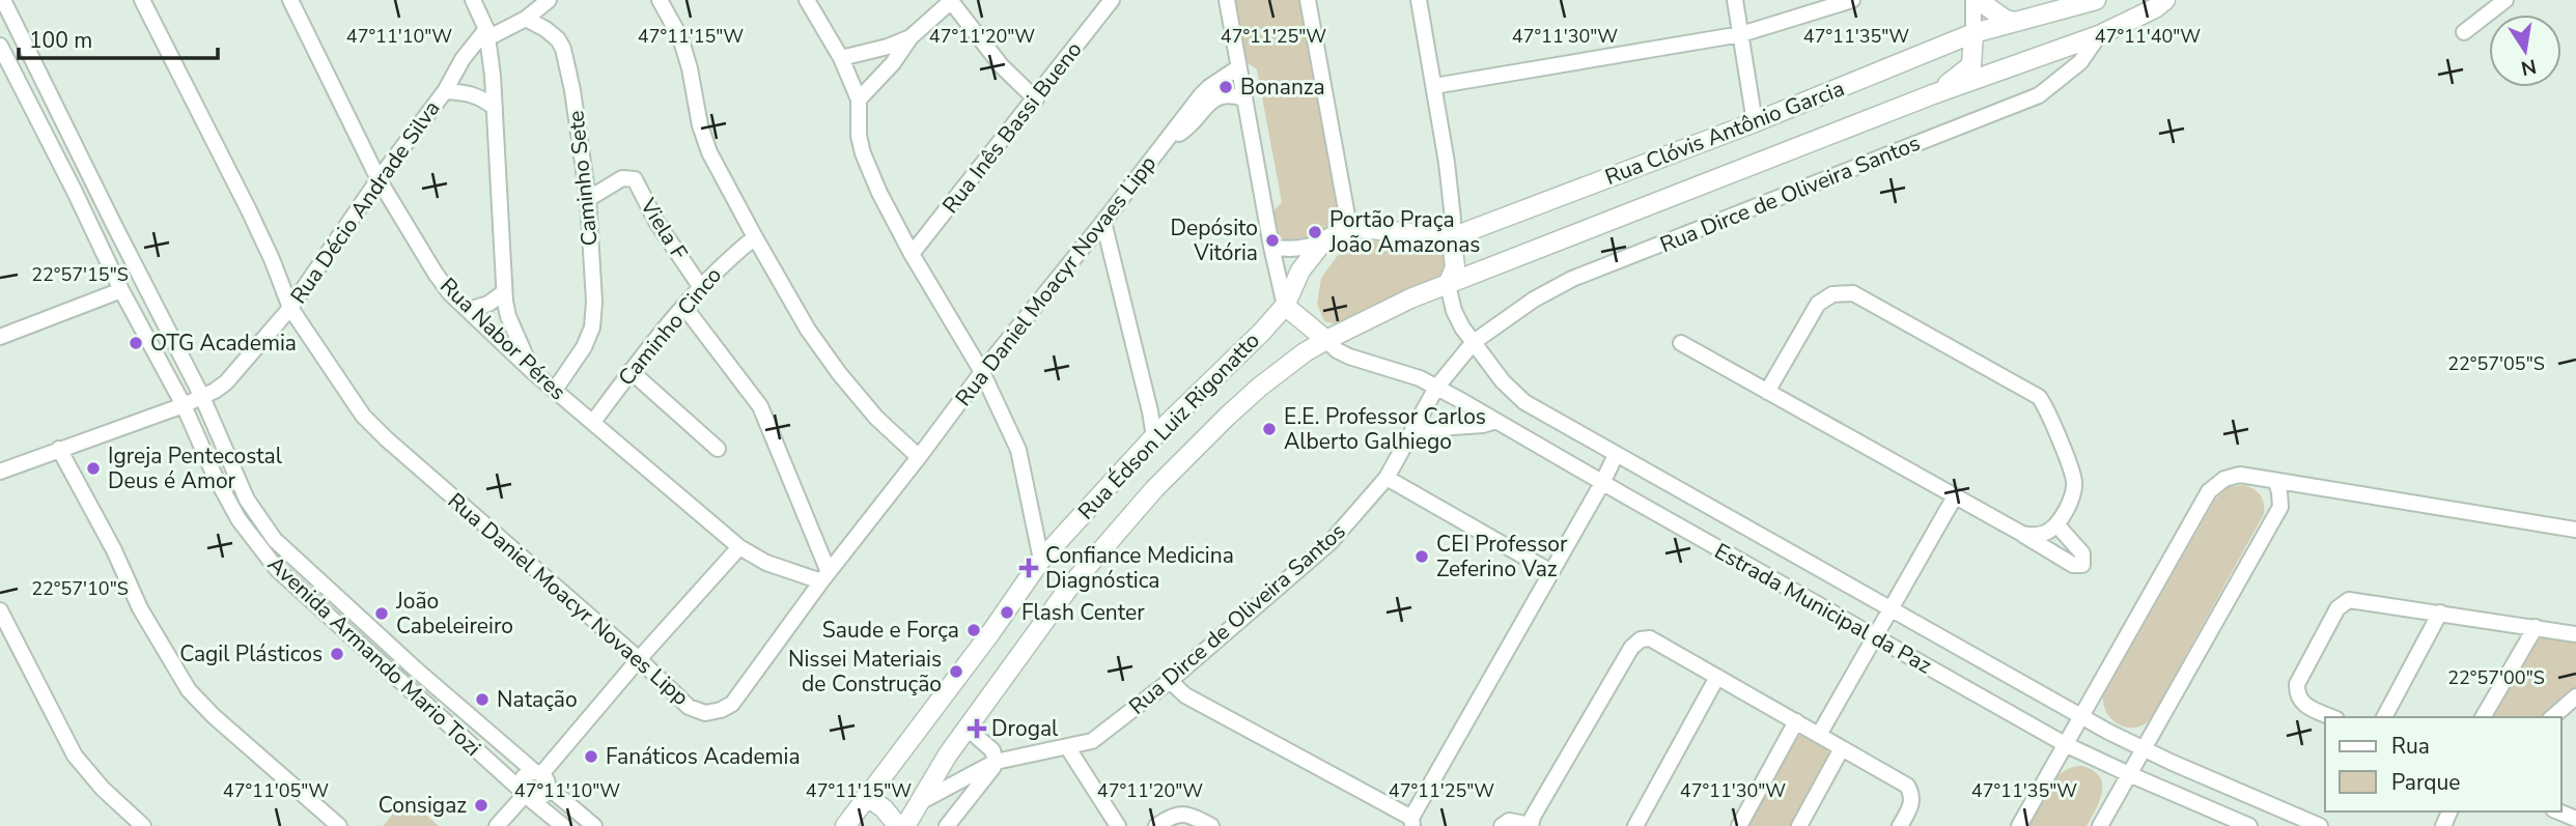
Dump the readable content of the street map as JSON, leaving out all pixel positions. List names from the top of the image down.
{
  "streets": {
    "main road": ["Rua Clóvis Antônio Garcia", "Rua Édson Luiz Rigonatto"],
    "street": [
      "Rua Inês Bassi Bueno",
      "Caminho Sete",
      "Rua Dirce de Oliveira Santos",
      "Rua Décio Andrade Silva",
      "Viela F",
      "Rua Daniel Moacyr Novaes Lipp",
      "Caminho Cinco",
      "Rua Nabor Péres",
      "Estrada Municipal da Paz",
      "Avenida Armando Mario Tozi"
    ]
  },
  "crossings": [
    ["Rua Clóvis Antônio Garcia", "Rua Dirce de Oliveira Santos"],
    ["Rua Clóvis Antônio Garcia", "Estrada Municipal da Paz"],
    ["Caminho Sete", "Viela F"],
    ["Caminho Sete", "Rua Nabor Péres"],
    ["Rua Dirce de Oliveira Santos", "Estrada Municipal da Paz"],
    ["Rua Décio Andrade Silva", "Rua Daniel Moacyr Novaes Lipp"],
    ["Rua Décio Andrade Silva", "Rua Nabor Péres"],
    ["Rua Décio Andrade Silva", "Avenida Armando Mario Tozi"],
    ["Viela F", "Caminho Cinco"],
    ["Rua Daniel Moacyr Novaes Lipp", "Rua Nabor Péres"],
    ["Caminho Cinco", "Rua Nabor Péres"]
  ],
  "places": {
    "other": [
      "Bonanza",
      "Portão Praça João Amazonas",
      "Depósito Vitória",
      "OTG Academia",
      "E.E. Professor Carlos Alberto Galhiego",
      "Igreja Pentecostal Deus é Amor",
      "CEI Professor Zeferino Vaz",
      "Flash Center",
      "João Cabeleireiro",
      "Saude e Força",
      "Cagil Plásticos",
      "Nissei Materiais de Construção",
      "Natação",
      "Fanáticos Academia",
      "Consigaz"
    ],
    "health": ["Confiance Medicina Diagnóstica", "Drogal"]
  },
  "legend": ["Rua", "Parque"],
  "scale_bar": "100 m",
  "north": "bottom",
  "coordinates": [
    "47°11'10\"W",
    "47°11'15\"W",
    "47°11'20\"W",
    "47°11'25\"W",
    "47°11'30\"W",
    "47°11'35\"W",
    "47°11'40\"W",
    "22°57'15\"S",
    "22°57'05\"S",
    "22°57'10\"S",
    "22°57'00\"S",
    "47°11'05\"W"
  ]
}
